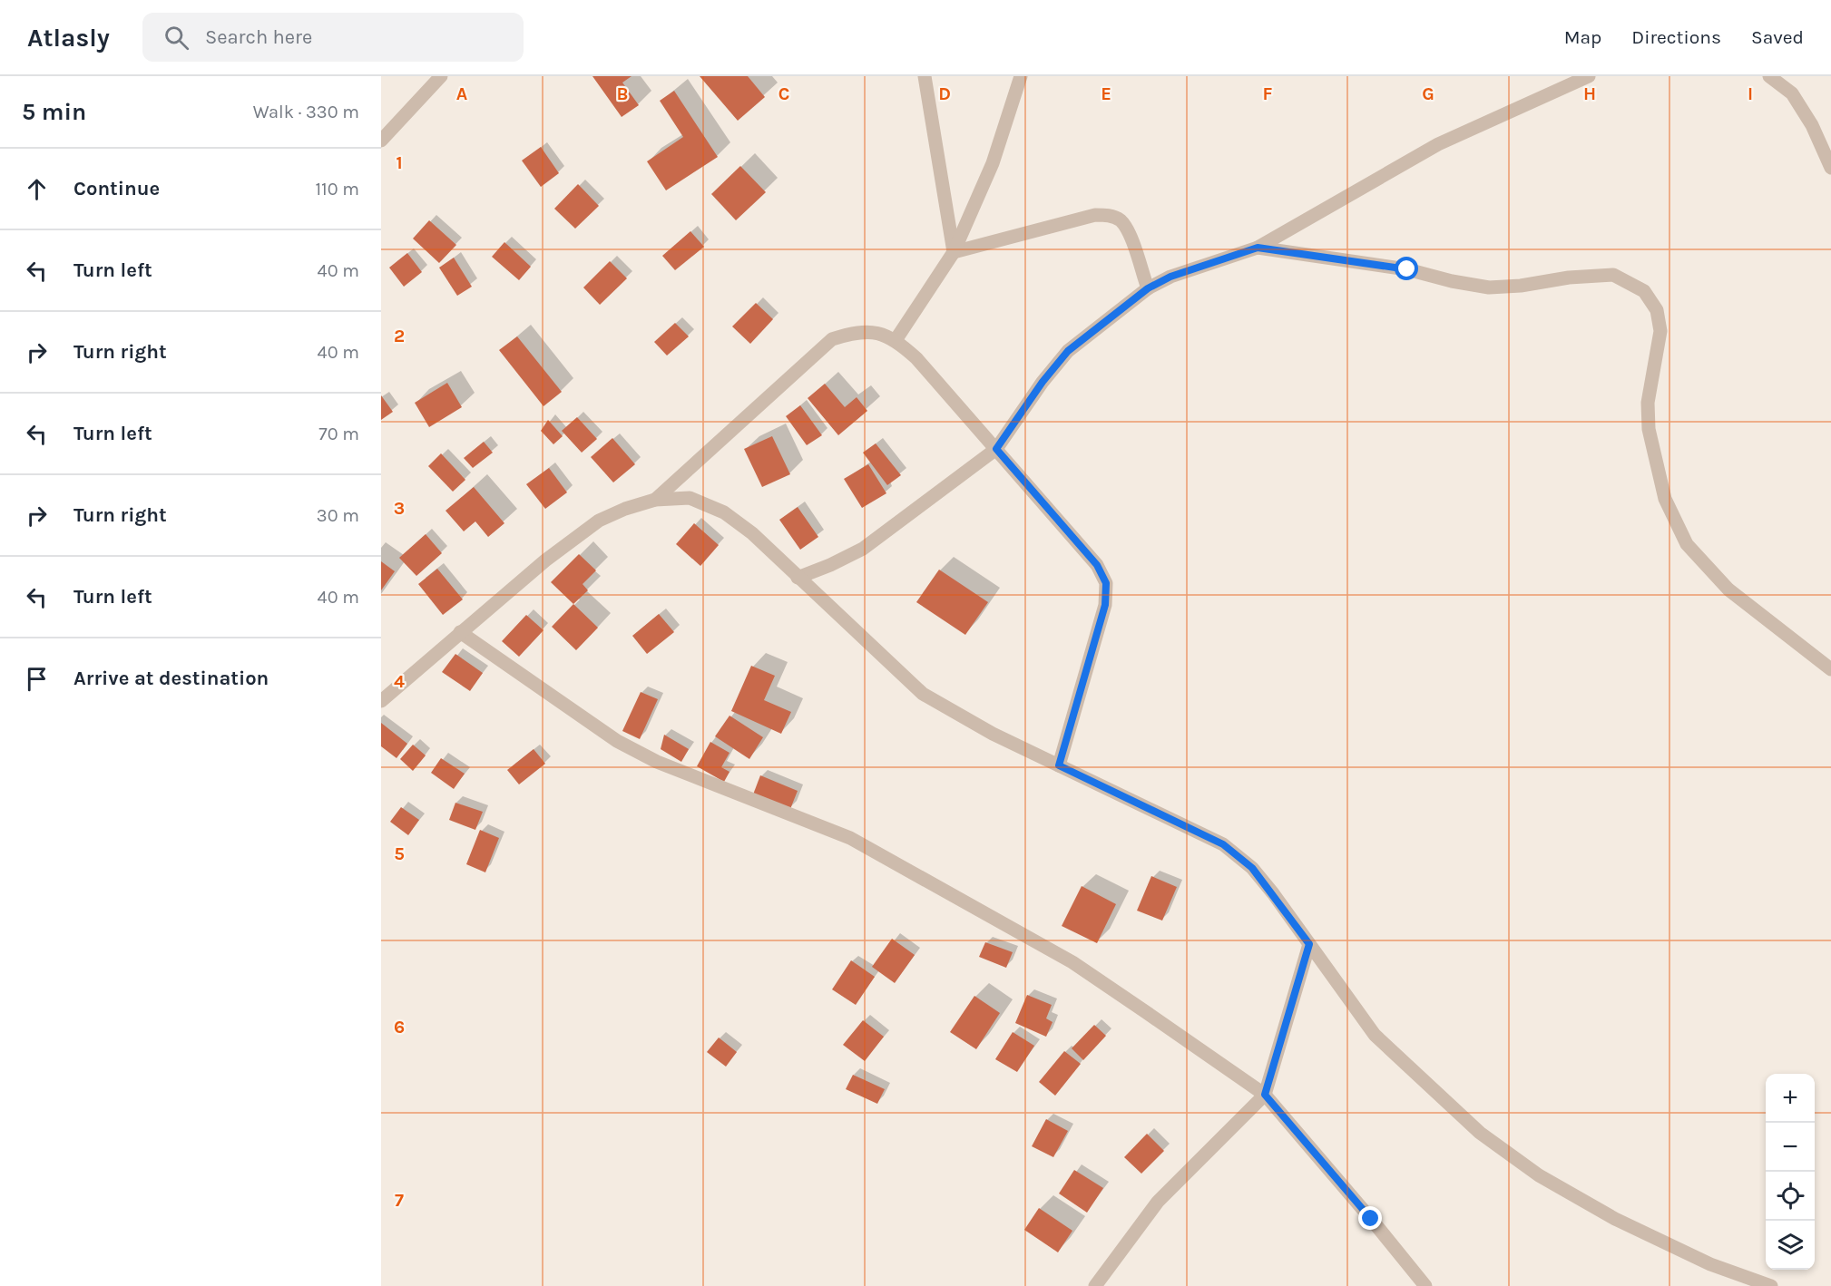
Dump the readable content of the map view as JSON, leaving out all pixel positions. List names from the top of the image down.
{
  "page": {
    "header": "Atlasly",
    "search": "Search here",
    "nav": ["Map", "Directions", "Saved"],
    "heading": ["5 min", "Walk · 330 m"],
    "list": [
      ["Continue", "110 m"],
      ["Turn left", "40 m"],
      ["Turn right", "40 m"],
      ["Turn left", "70 m"],
      ["Turn right", "30 m"],
      ["Turn left", "40 m"],
      "Arrive at destination"
    ],
    "map_buttons": ["+", "−"]
  },
  "grid": {
    "columns": [
      "A",
      "B",
      "C",
      "D",
      "E",
      "F",
      "G",
      "H",
      "I"
    ],
    "rows": [
      "1",
      "2",
      "3",
      "4",
      "5",
      "6",
      "7"
    ]
  }
}
